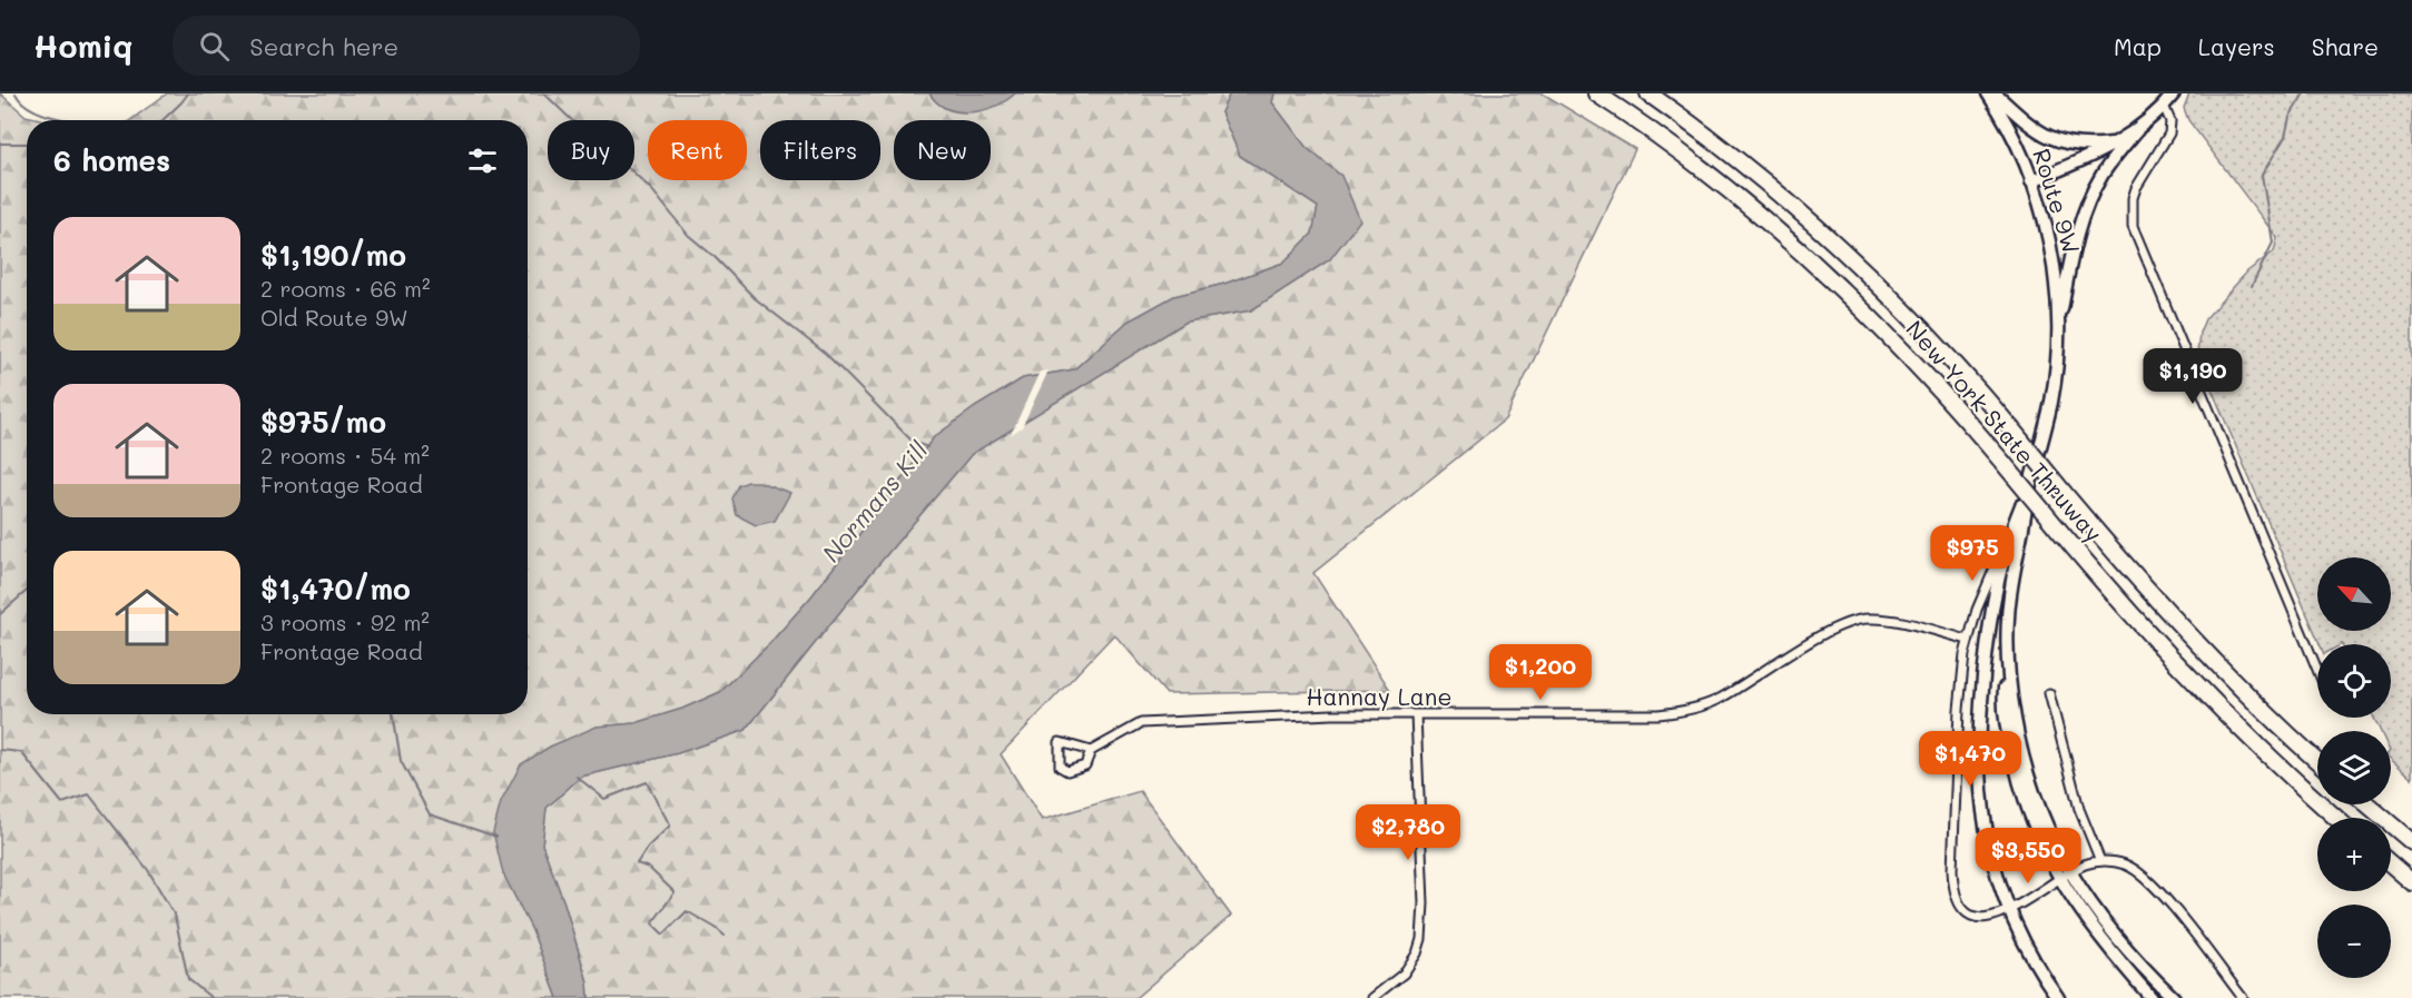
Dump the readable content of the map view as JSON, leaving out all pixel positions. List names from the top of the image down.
{
  "streets": {
    "highway": ["New York State Thruway"],
    "main road": ["Route 9W"],
    "street": ["Hannay Lane"]
  },
  "water": ["Normans Kill"],
  "north": "top left",
  "page": {
    "header": "Homiq",
    "search": "Search here",
    "nav": ["Map", "Layers", "Share"],
    "chip": [
      "Buy",
      "Rent",
      "Filters",
      "New"
    ],
    "heading": "6 homes",
    "list": [
      {
        "name": "$1,190/mo",
        "note": "2 rooms · 66 m² · Old Route 9W"
      },
      {
        "name": "$975/mo",
        "note": "2 rooms · 54 m² · Frontage Road"
      },
      {
        "name": "$1,470/mo",
        "note": "3 rooms · 92 m² · Frontage Road"
      }
    ],
    "price": [
      "$1,190",
      "$975",
      "$1,200",
      "$1,470",
      "$2,780",
      "$3,550"
    ],
    "map_buttons": ["+", "−"]
  }
}
